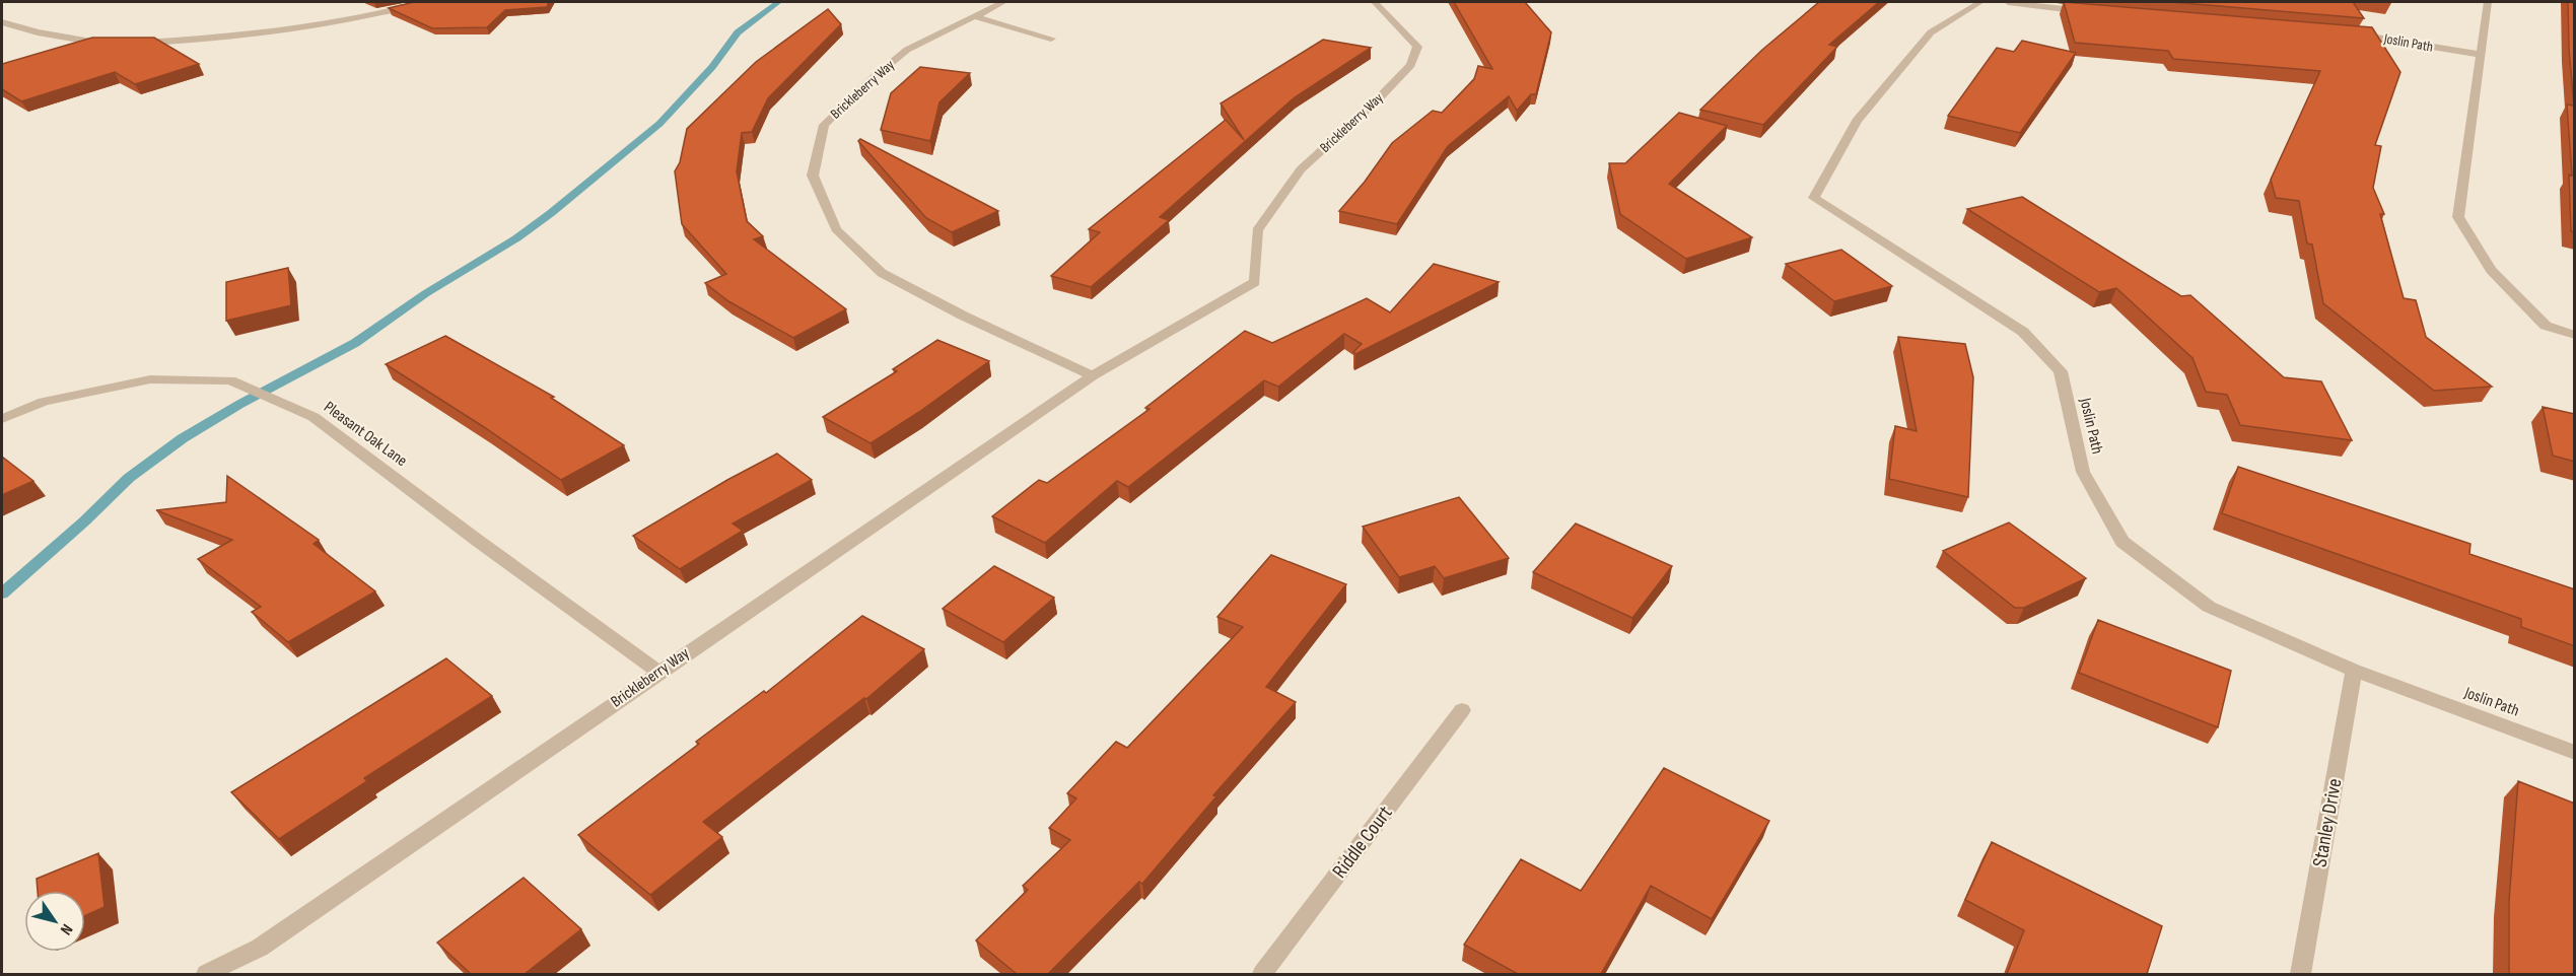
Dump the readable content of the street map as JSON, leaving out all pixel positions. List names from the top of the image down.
{
  "streets": {
    "street": [
      "Joslin Path",
      "Brickleberry Way",
      "Pleasant Oak Lane",
      "Stanley Drive",
      "Riddle Court"
    ]
  },
  "crossings": [
    ["Joslin Path", "Stanley Drive"],
    ["Brickleberry Way", "Pleasant Oak Lane"]
  ],
  "north": "bottom right"
}
